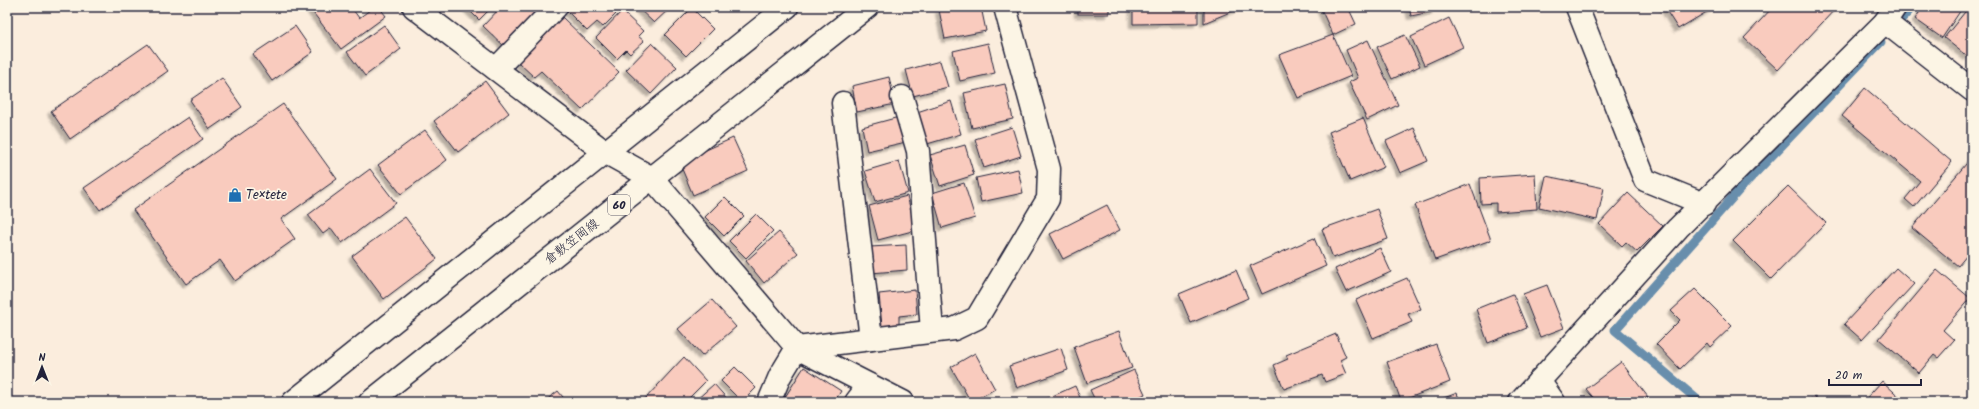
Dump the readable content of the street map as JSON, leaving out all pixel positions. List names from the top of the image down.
{
  "streets": {
    "street": ["60", "倉敷笠岡線"]
  },
  "places": {
    "shop": ["Te×tete"]
  },
  "scale_bar": "20 m",
  "north": "top"
}
